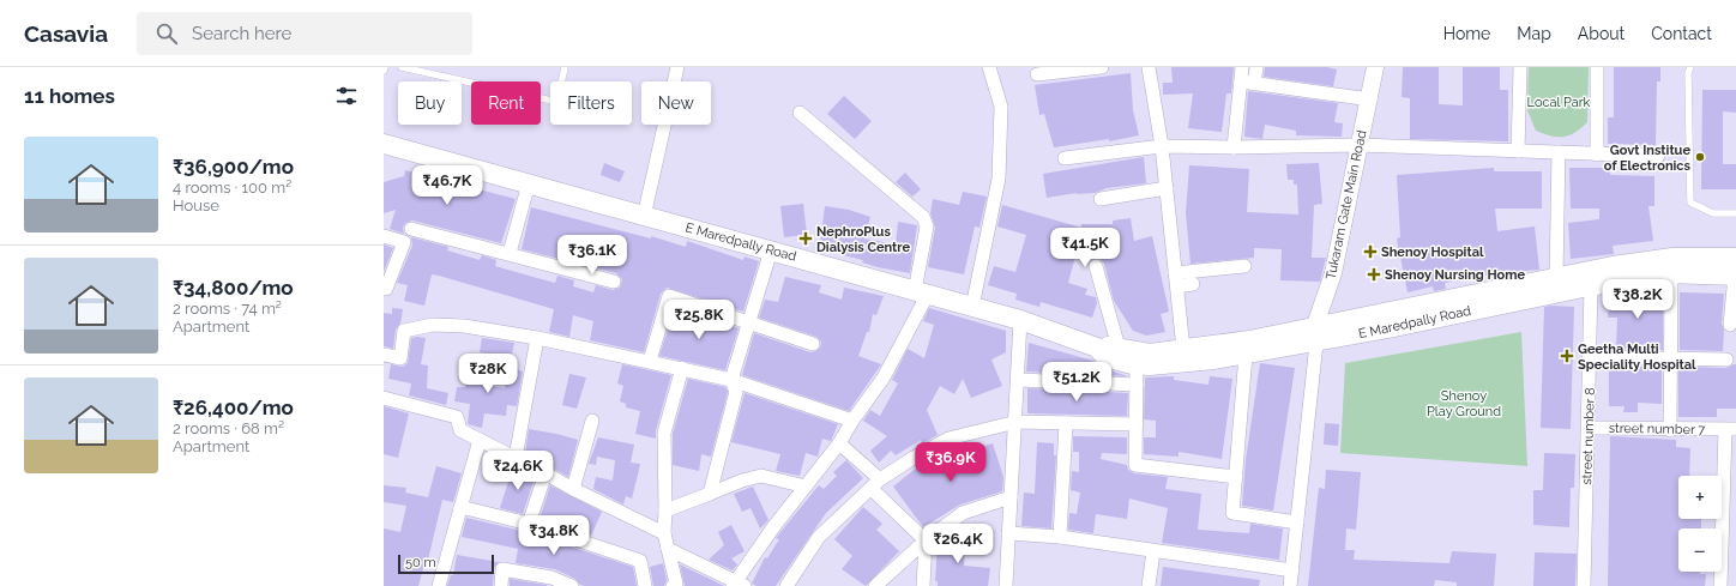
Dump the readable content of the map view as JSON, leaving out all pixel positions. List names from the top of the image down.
{
  "streets": {
    "main road": ["E Maredpally Road"],
    "street": ["Tukaram Gate Main Road", "street number 7", "street number 8"]
  },
  "crossings": [
    ["Tukaram Gate Main Road", "E Maredpally Road"],
    ["E Maredpally Road", "street number 8"],
    ["street number 7", "street number 8"]
  ],
  "parks": ["Local Park", "Shenoy Play Ground"],
  "places": {
    "other": ["Govt Institue of Electronics"],
    "health": [
      "NephroPlus Dialysis Centre",
      "Shenoy Hospital",
      "Shenoy Nursing Home",
      "Geetha Multi Speciality Hospital"
    ]
  },
  "scale_bar": "50 m",
  "page": {
    "header": "Casavia",
    "search": "Search here",
    "nav": [
      "Home",
      "Map",
      "About",
      "Contact"
    ],
    "heading": "11 homes",
    "chip": [
      "Buy",
      "Rent",
      "Filters",
      "New"
    ],
    "list": [
      {
        "name": "₹36,900/mo",
        "note": "4 rooms · 100 m² · House"
      },
      {
        "name": "₹34,800/mo",
        "note": "2 rooms · 74 m² · Apartment"
      },
      {
        "name": "₹26,400/mo",
        "note": "2 rooms · 68 m² · Apartment"
      }
    ],
    "price": [
      "₹46.7K",
      "₹41.5K",
      "₹36.1K",
      "₹38.2K",
      "₹25.8K",
      "₹28K",
      "₹51.2K",
      "₹36.9K",
      "₹24.6K",
      "₹34.8K",
      "₹26.4K"
    ],
    "map_buttons": ["+", "−"],
    "scale": "50 m"
  }
}
